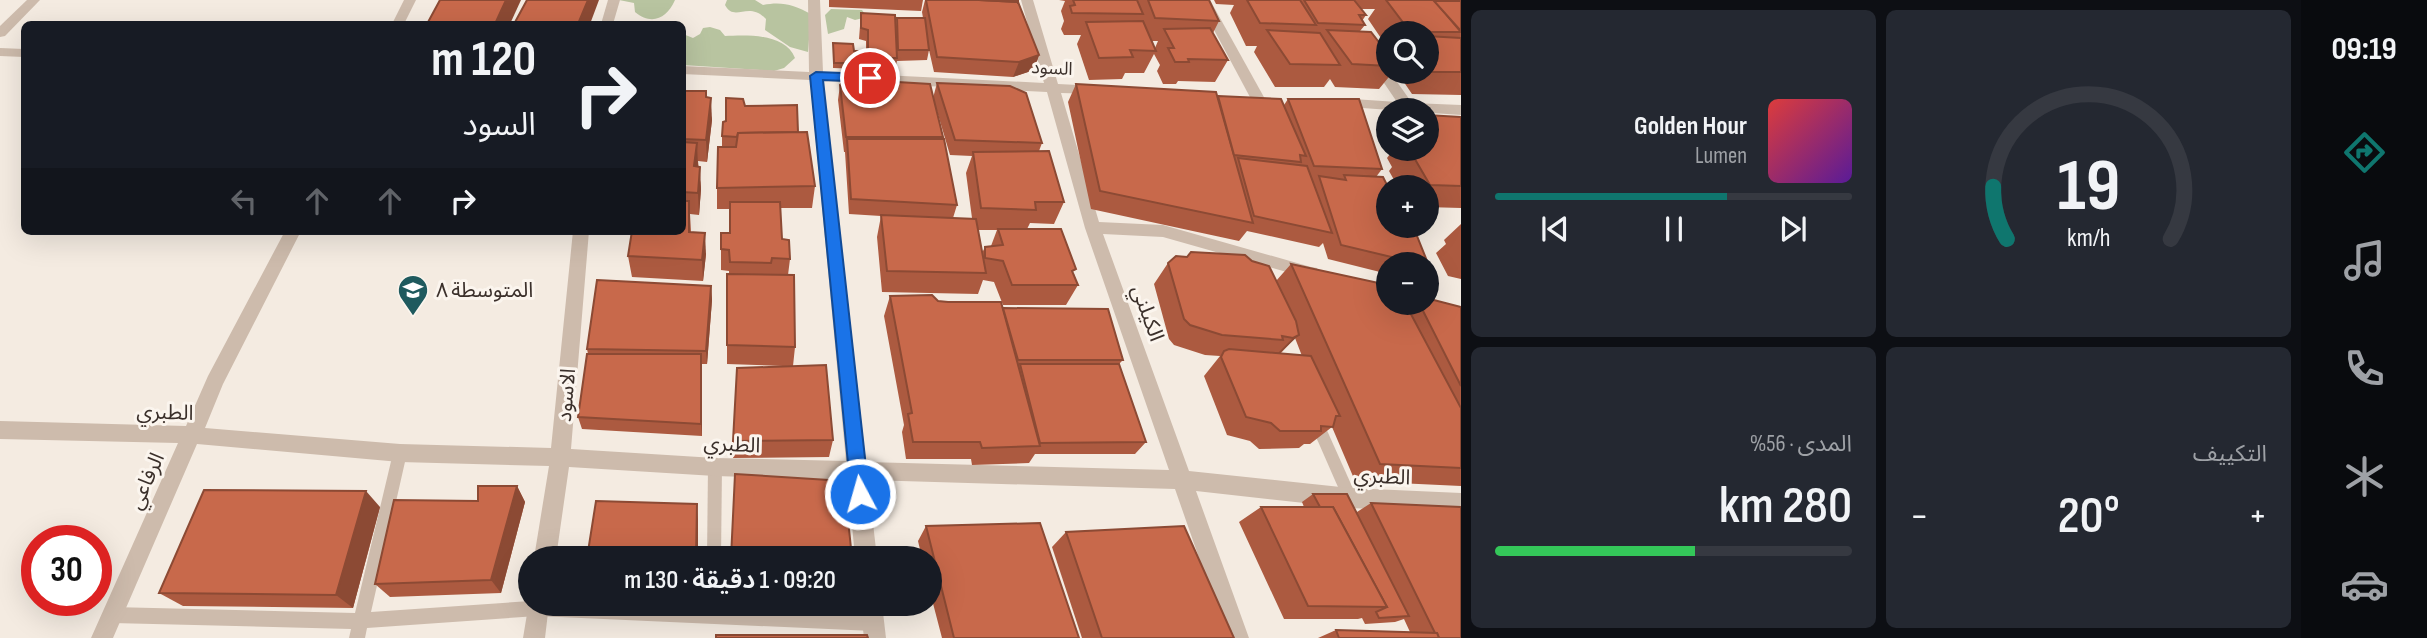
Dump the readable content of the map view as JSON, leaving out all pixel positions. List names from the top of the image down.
{
  "streets": {
    "street": [
      "السود",
      "الكيلني",
      "الاسود",
      "الطبري",
      "الرفاعي"
    ]
  },
  "crossings": [
    ["السود", "الكيلني"],
    ["الكيلني", "الطبري"],
    ["الاسود", "الطبري"],
    ["الطبري", "الرفاعي"]
  ],
  "places": {
    "school or university": ["المتوسطة ٨"]
  },
  "page": {
    "tabs": "09:19",
    "map_buttons": ["+", "−"],
    "turn": ["120 m", "السود"],
    "song": ["Golden Hour", "Lumen"],
    "tile": [
      "التكييف",
      ["المدى · 56%", "280 km"]
    ],
    "heat": ["−", "20°", "+"],
    "limit": "30",
    "trip": "09:20 · 1 دقيقة · 130 m",
    "gauge": ["19", "km/h"]
  }
}
